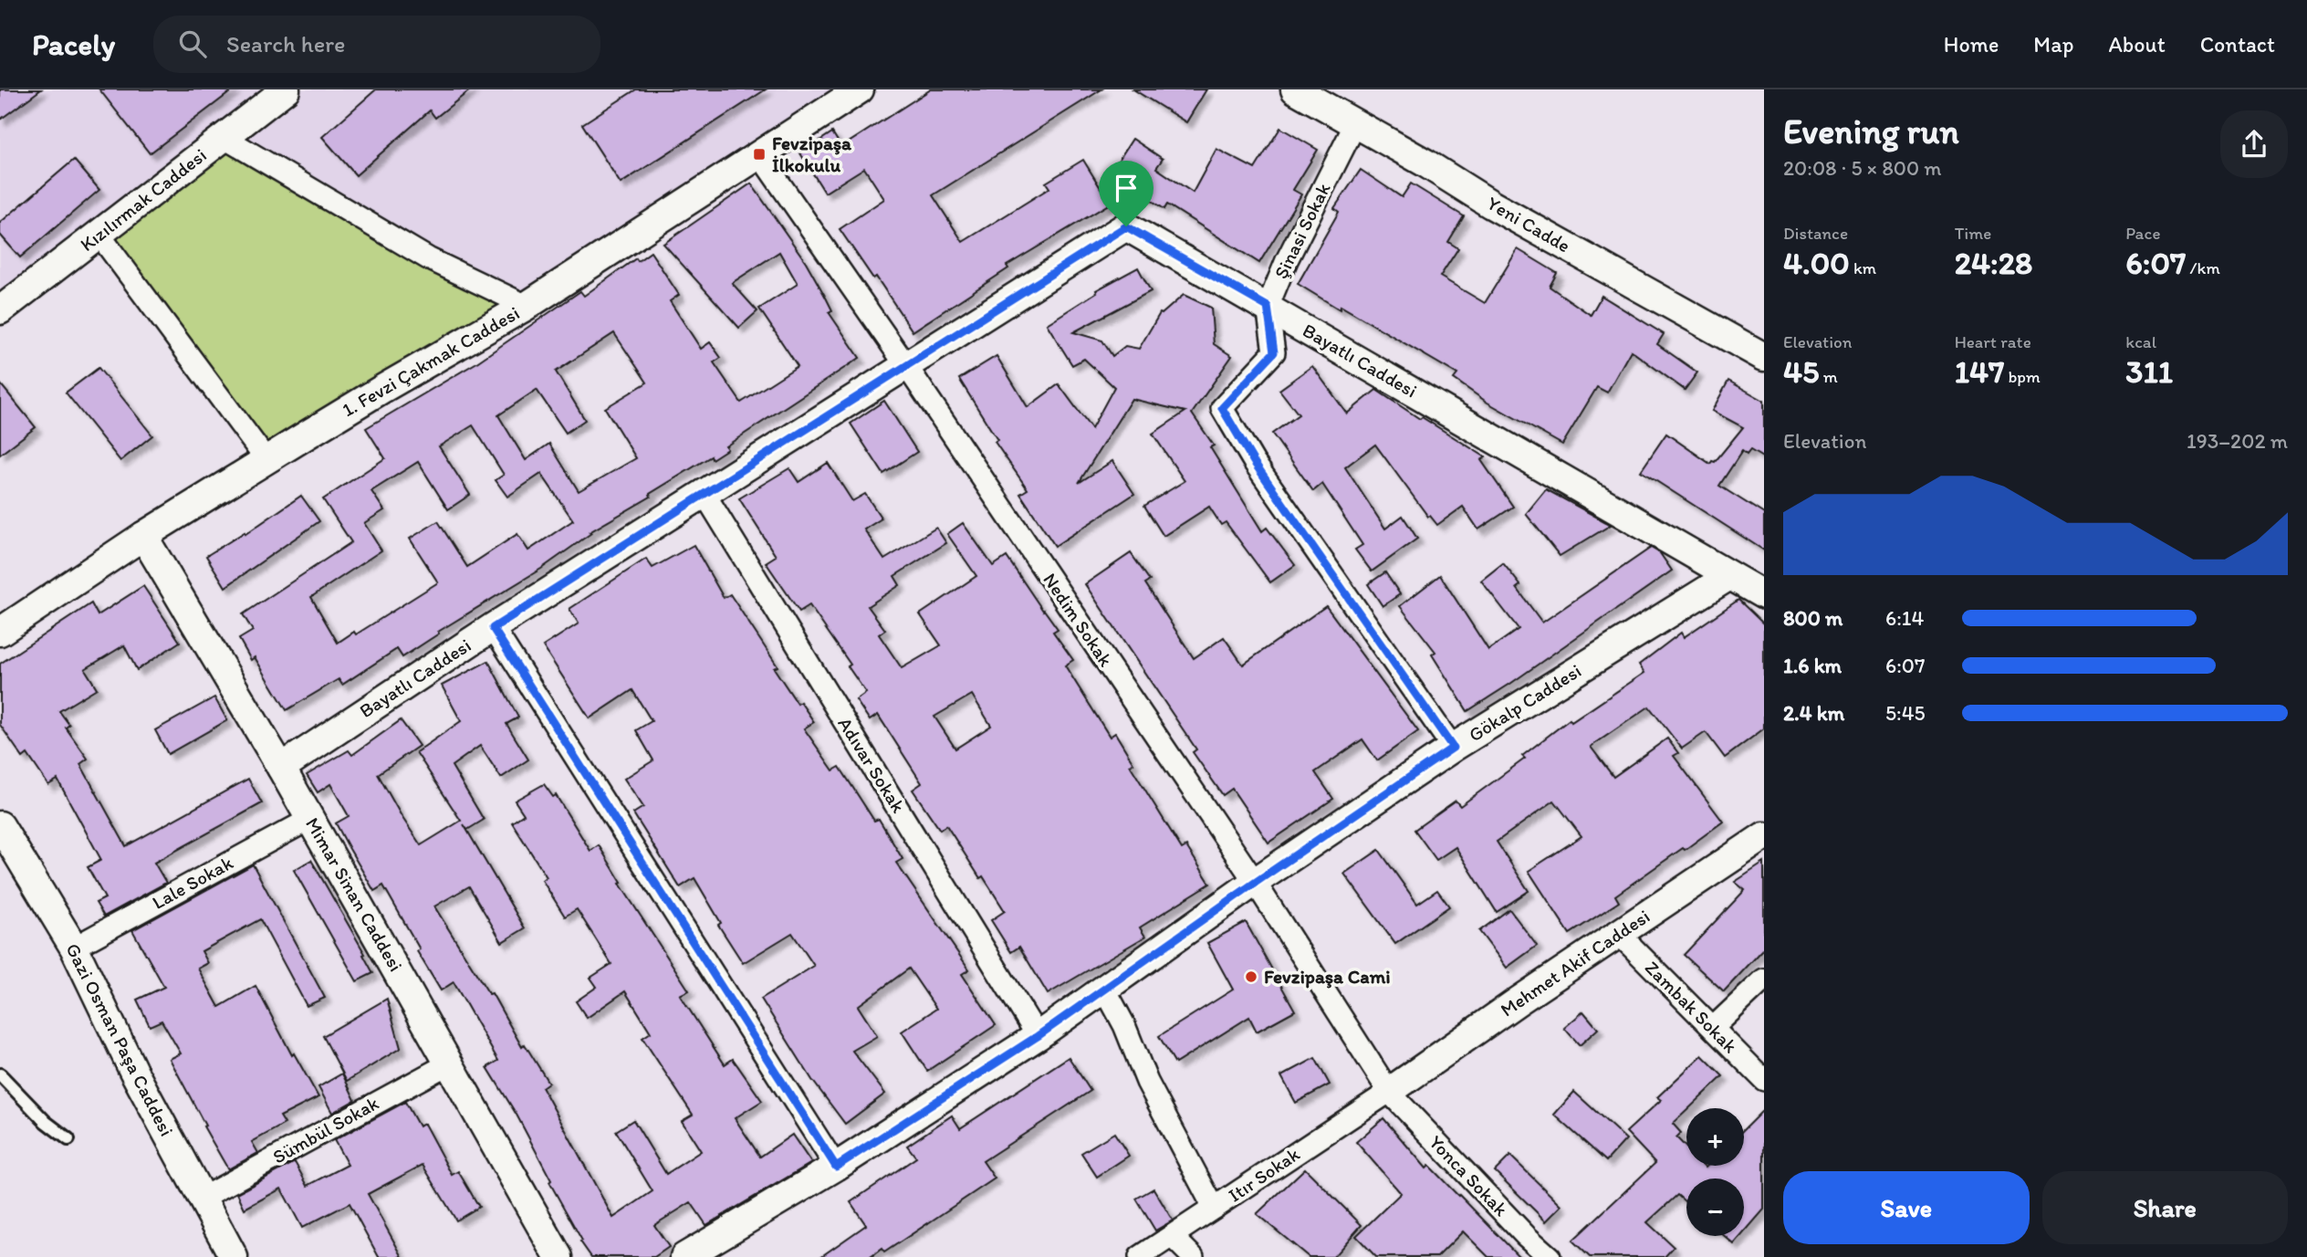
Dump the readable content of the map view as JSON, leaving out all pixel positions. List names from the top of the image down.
{
  "streets": {
    "street": [
      "Kızılırmak Caddesi",
      "Yeni Cadde",
      "Şinasi Sokak",
      "Bayatlı Caddesi",
      "1. Fevzi Çakmak Caddesi",
      "Nedim Sokak",
      "Gökalp Caddesi",
      "Adıvar Sokak",
      "Lale Sokak",
      "Mimar Sinan Caddesi",
      "Mehmet Akif Caddesi",
      "Zambak Sokak",
      "Gazi Osman Paşa Caddesi",
      "Sümbül Sokak",
      "Itır Sokak",
      "Yonca Sokak"
    ]
  },
  "crossings": [
    ["Yeni Cadde", "Şinasi Sokak"],
    ["Şinasi Sokak", "Bayatlı Caddesi"],
    ["Bayatlı Caddesi", "Nedim Sokak"],
    ["Bayatlı Caddesi", "Gökalp Caddesi"],
    ["Bayatlı Caddesi", "Adıvar Sokak"],
    ["Bayatlı Caddesi", "Mimar Sinan Caddesi"],
    ["1. Fevzi Çakmak Caddesi", "Nedim Sokak"],
    ["1. Fevzi Çakmak Caddesi", "Mimar Sinan Caddesi"],
    ["Nedim Sokak", "Gökalp Caddesi"],
    ["Nedim Sokak", "Mehmet Akif Caddesi"],
    ["Nedim Sokak", "Itır Sokak"],
    ["Nedim Sokak", "Yonca Sokak"],
    ["Gökalp Caddesi", "Adıvar Sokak"],
    ["Lale Sokak", "Mimar Sinan Caddesi"],
    ["Lale Sokak", "Gazi Osman Paşa Caddesi"],
    ["Mimar Sinan Caddesi", "Sümbül Sokak"],
    ["Mehmet Akif Caddesi", "Zambak Sokak"],
    ["Mehmet Akif Caddesi", "Itır Sokak"],
    ["Mehmet Akif Caddesi", "Yonca Sokak"],
    ["Gazi Osman Paşa Caddesi", "Sümbül Sokak"],
    ["Itır Sokak", "Yonca Sokak"]
  ],
  "places": {
    "transit": ["Fevzipaşa İlkokulu"],
    "other": ["Fevzipaşa Cami"]
  },
  "page": {
    "header": "Pacely",
    "search": "Search here",
    "nav": [
      "Home",
      "Map",
      "About",
      "Contact"
    ],
    "heading": ["Evening run", "20:08 · 5 × 800 m"],
    "stats": [
      ["Distance", "4.00 km"],
      ["Time", "24:28"],
      ["Pace", "6:07 /km"],
      ["Elevation", "45 m"],
      ["Heart rate", "147 bpm"],
      ["kcal", "311"]
    ],
    "chart": ["Elevation", "193–202 m"],
    "list": [
      {
        "name": "800 m",
        "note": "6:14"
      },
      {
        "name": "1.6 km",
        "note": "6:07"
      },
      {
        "name": "2.4 km",
        "note": "5:45"
      }
    ],
    "map_buttons": ["+", "−"],
    "buttons": ["Save", "Share"]
  }
}
